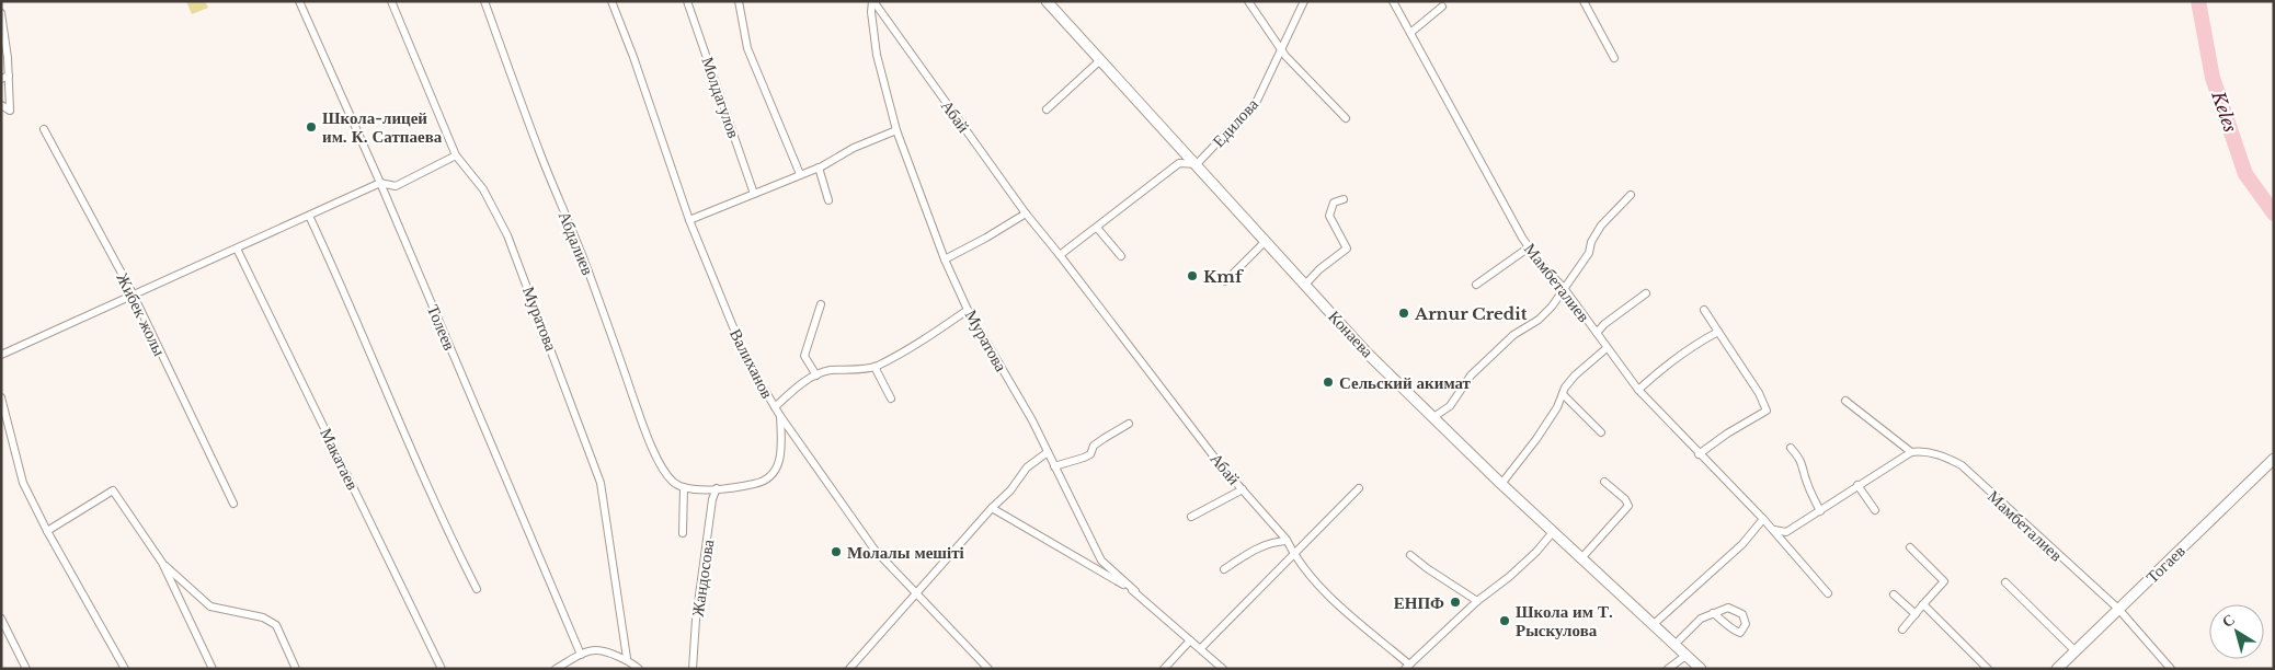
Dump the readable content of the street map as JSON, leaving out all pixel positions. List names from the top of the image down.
{
  "streets": {
    "main road": ["Конаева", "Тогаев"],
    "street": [
      "Молдагулов",
      "Абай",
      "Едилова",
      "Абдалиев",
      "Мамбеталиев",
      "Жибек жолы",
      "Муратова",
      "Толеев",
      "Валиханов",
      "Макатаев",
      "Жандосова"
    ]
  },
  "crossings": [
    ["Абай", "Муратова"],
    ["Едилова", "Конаева"],
    ["Мамбеталиев", "Тогаев"]
  ],
  "water": ["Keles"],
  "places": [
    "Школа-лицей им. К. Сатпаева",
    "Kmf",
    "Arnur Credit",
    "Сельский акимат",
    "Молалы мешіті",
    "ЕНПФ",
    "Школа им Т. Рыскулова"
  ],
  "north": "top left"
}
